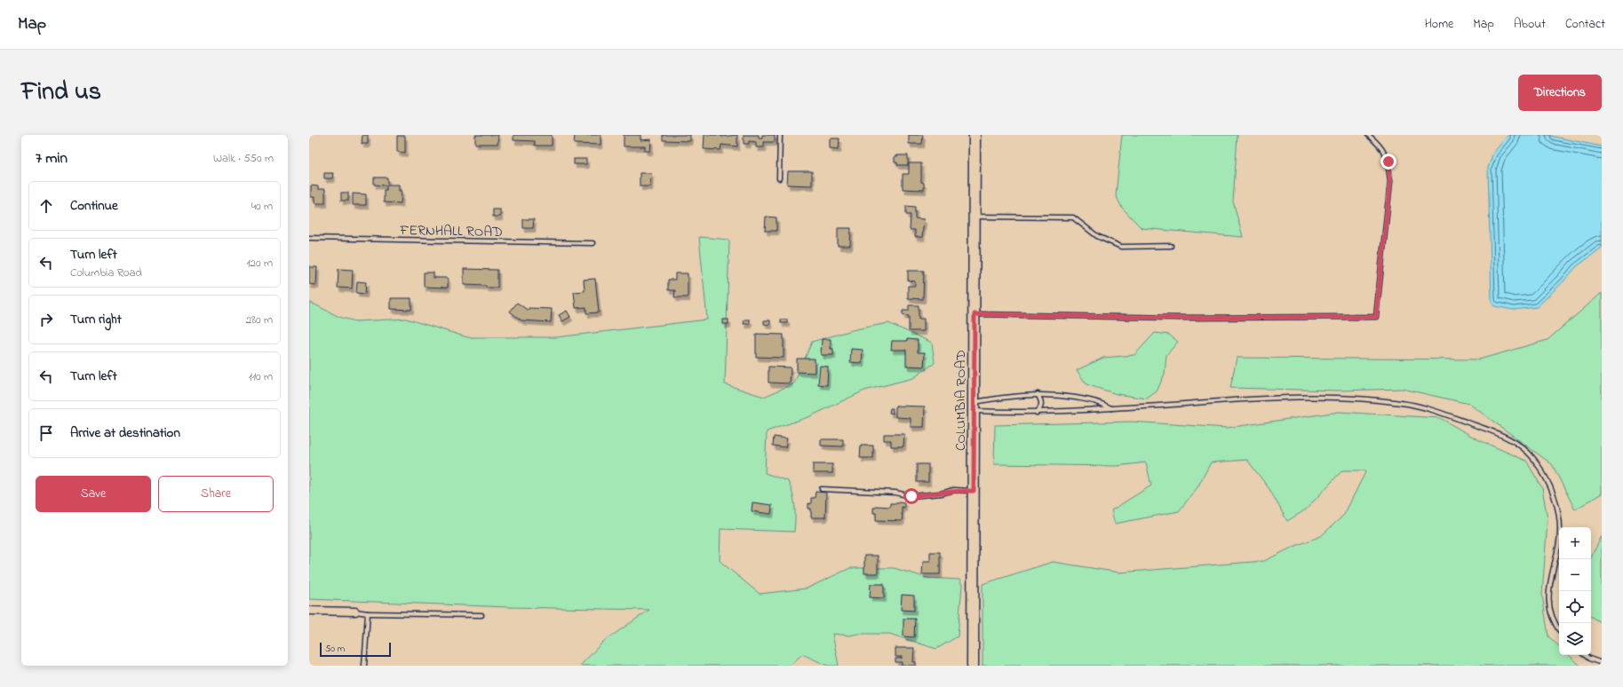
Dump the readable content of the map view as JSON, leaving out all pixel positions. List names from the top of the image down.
{
  "streets": {
    "main road": ["COLUMBIA ROAD"],
    "lane": ["FERNHALL ROAD"]
  },
  "scale_bar": "50 m",
  "page": {
    "header": "Map",
    "nav": [
      "Home",
      "Map",
      "About",
      "Contact"
    ],
    "title": "Find us",
    "buttons": [
      "Directions",
      ["Save", "Share"]
    ],
    "heading": ["7 min", "Walk · 550 m"],
    "list": [
      ["Continue", "40 m"],
      ["Turn left", "Columbia Road", "120 m"],
      ["Turn right", "280 m"],
      ["Turn left", "110 m"],
      "Arrive at destination"
    ],
    "map_buttons": ["+", "−"],
    "scale": "50 m"
  }
}
